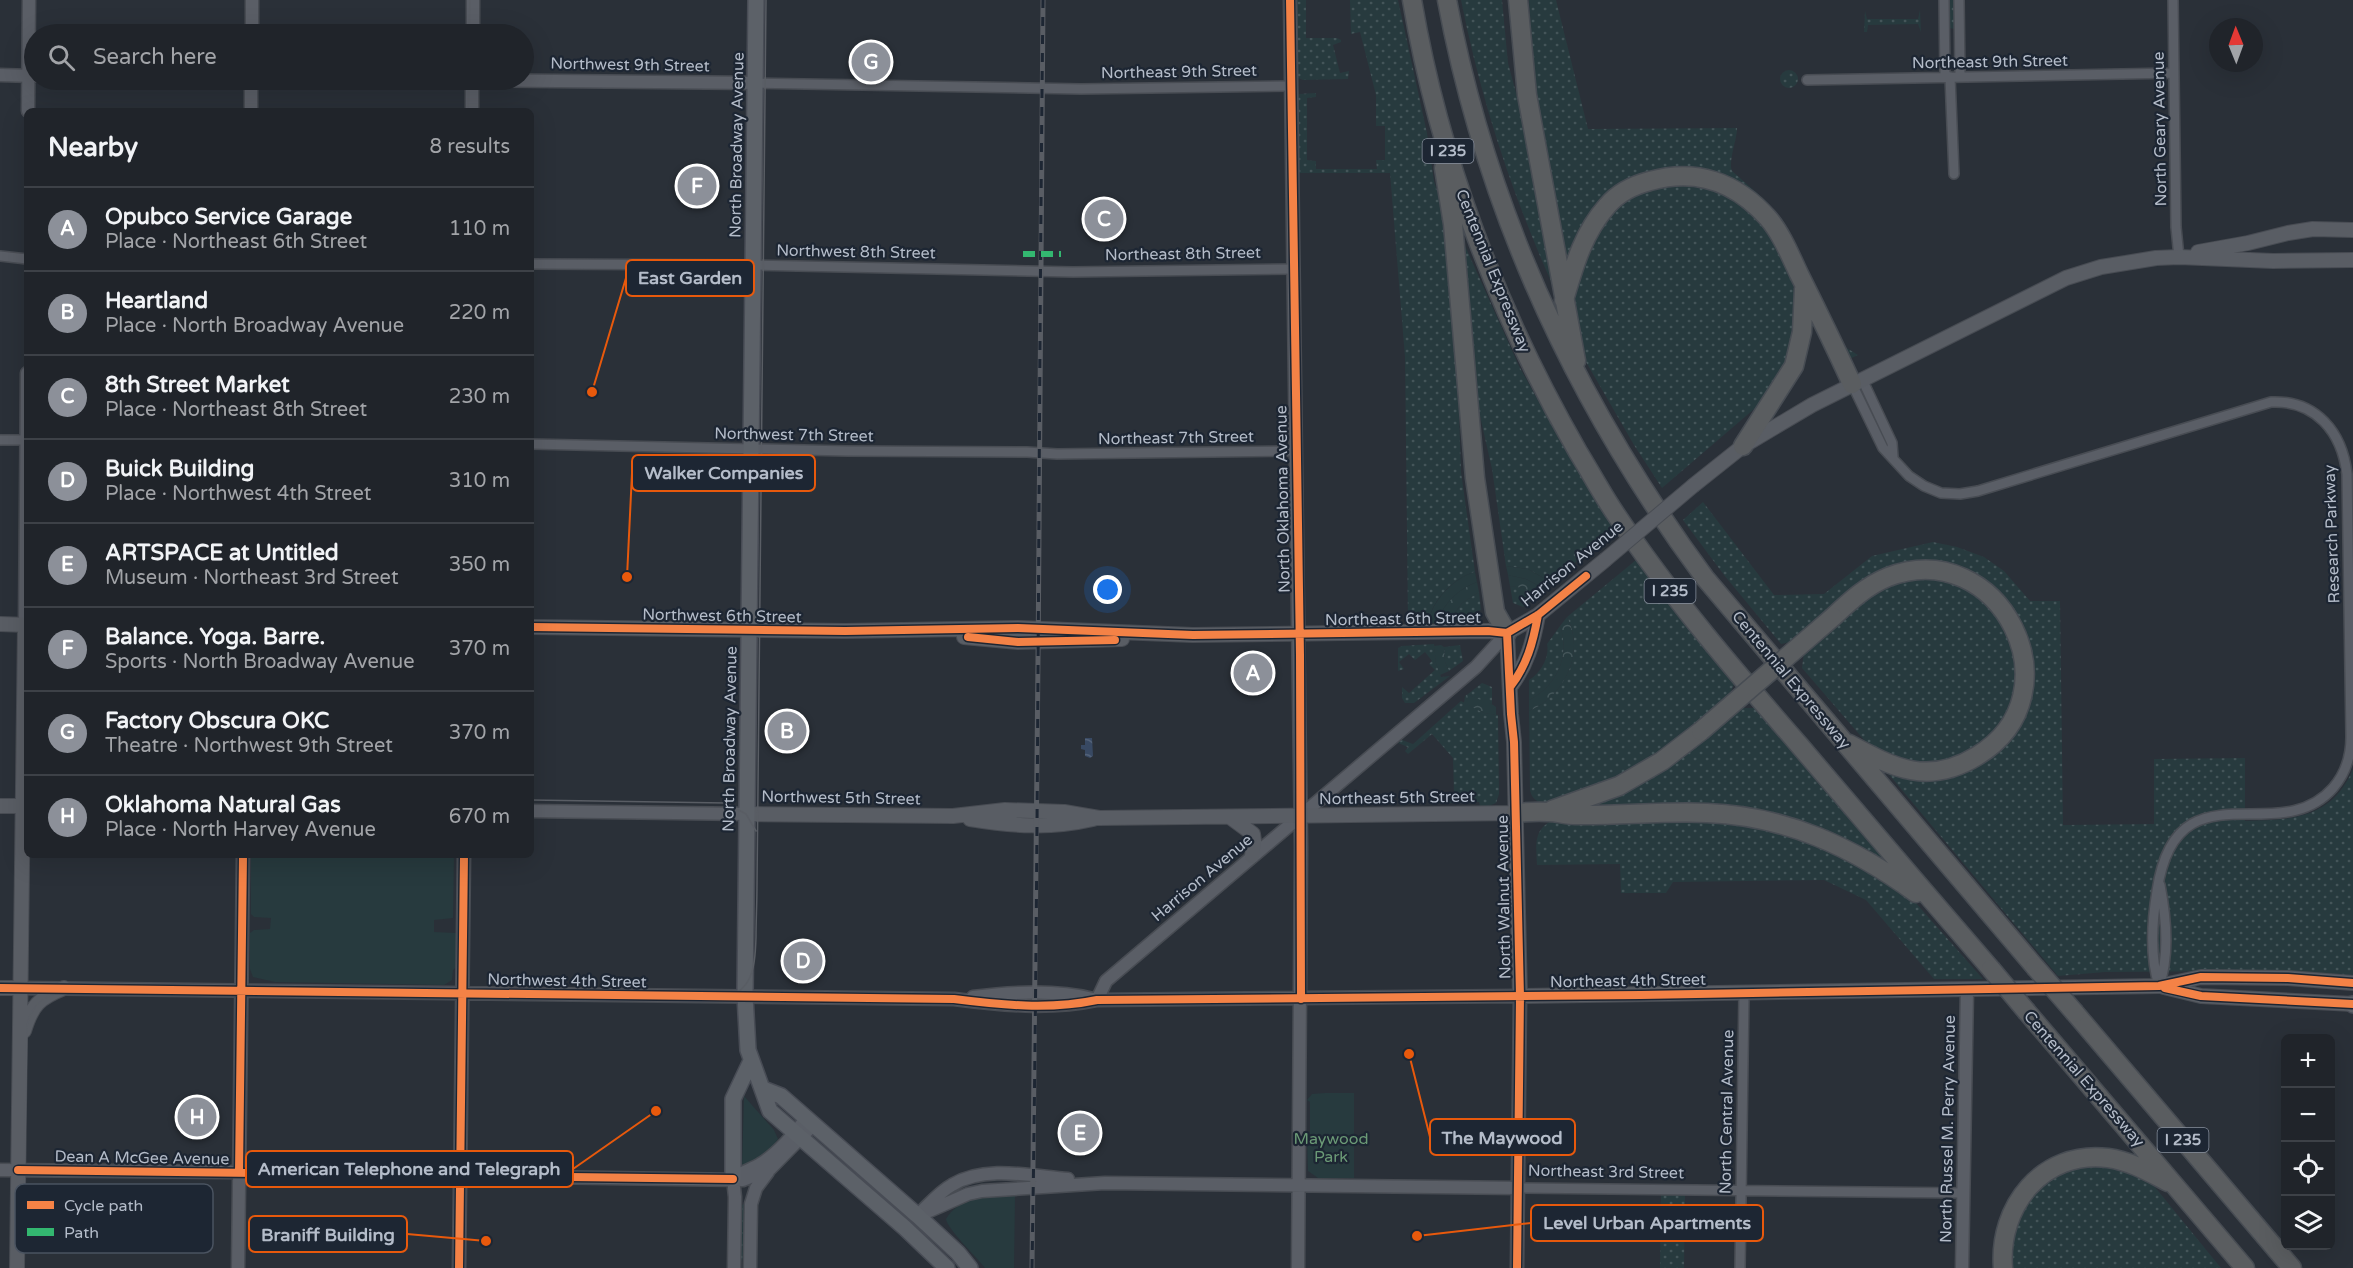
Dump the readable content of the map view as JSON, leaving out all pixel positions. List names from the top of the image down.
{
  "streets": {
    "highway": ["I 235", "Centennial Expressway"],
    "main road": [
      "North Broadway Avenue",
      "Harrison Avenue",
      "Northwest 6th Street",
      "Northeast 6th Street",
      "Northwest 5th Street",
      "Northeast 5th Street",
      "North Walnut Avenue",
      "Northwest 4th Street",
      "Northeast 4th Street"
    ],
    "street": [
      "Northeast 9th Street",
      "Northwest 9th Street",
      "North Geary Avenue",
      "Northwest 8th Street",
      "Northeast 8th Street",
      "Northwest 7th Street",
      "Northeast 7th Street",
      "North Oklahoma Avenue",
      "Research Parkway",
      "North Central Avenue",
      "North Russel M. Perry Avenue",
      "Dean A McGee Avenue",
      "Northeast 3rd Street"
    ]
  },
  "crossings": [
    ["Northeast 9th Street", "Northwest 9th Street"],
    ["Northeast 9th Street", "North Geary Avenue"],
    ["Northeast 9th Street", "North Oklahoma Avenue"],
    ["Northwest 9th Street", "North Broadway Avenue"],
    ["North Geary Avenue", "Harrison Avenue"],
    ["North Broadway Avenue", "Northwest 8th Street"],
    ["North Broadway Avenue", "Northwest 7th Street"],
    ["North Broadway Avenue", "Northwest 6th Street"],
    ["North Broadway Avenue", "Northwest 5th Street"],
    ["North Broadway Avenue", "Northwest 4th Street"],
    ["North Broadway Avenue", "Dean A McGee Avenue"],
    ["North Broadway Avenue", "Northeast 3rd Street"],
    ["Northwest 8th Street", "Northeast 8th Street"],
    ["Northeast 8th Street", "North Oklahoma Avenue"],
    ["Northwest 7th Street", "Northeast 7th Street"],
    ["Northeast 7th Street", "North Oklahoma Avenue"],
    ["North Oklahoma Avenue", "Harrison Avenue"],
    ["North Oklahoma Avenue", "Northeast 6th Street"],
    ["North Oklahoma Avenue", "Northeast 5th Street"],
    ["North Oklahoma Avenue", "Northeast 4th Street"],
    ["North Oklahoma Avenue", "Northeast 3rd Street"],
    ["Research Parkway", "Harrison Avenue"],
    ["Research Parkway", "Northeast 4th Street"],
    ["Harrison Avenue", "Northeast 6th Street"],
    ["Harrison Avenue", "Northeast 5th Street"],
    ["Harrison Avenue", "North Walnut Avenue"],
    ["Harrison Avenue", "Northwest 4th Street"],
    ["Harrison Avenue", "Northeast 4th Street"],
    ["Northwest 6th Street", "Northeast 6th Street"],
    ["Northeast 6th Street", "North Walnut Avenue"],
    ["Northwest 5th Street", "Northeast 5th Street"],
    ["Northeast 5th Street", "North Walnut Avenue"],
    ["North Walnut Avenue", "Northeast 4th Street"],
    ["North Walnut Avenue", "Northeast 3rd Street"],
    ["Northwest 4th Street", "Northeast 4th Street"],
    ["Northeast 4th Street", "North Central Avenue"],
    ["Northeast 4th Street", "North Russel M. Perry Avenue"],
    ["North Central Avenue", "Northeast 3rd Street"],
    ["North Russel M. Perry Avenue", "Northeast 3rd Street"]
  ],
  "parks": ["Maywood Park"],
  "places": [
    "East Garden",
    "Walker Companies",
    "The Maywood",
    "American Telephone and Telegraph",
    "Level Urban Apartments",
    "Braniff Building"
  ],
  "legend": ["Cycle path", "Path"],
  "north": "top",
  "page": {
    "search": "Search here",
    "pins": [
      "G",
      "F",
      "C",
      "A",
      "B",
      "D",
      "H",
      "E"
    ],
    "heading": ["Nearby", "8 results"],
    "list": [
      {
        "mark": "A",
        "name": "Opubco Service Garage",
        "note": "Place · Northeast 6th Street",
        "value": "110 m"
      },
      {
        "mark": "B",
        "name": "Heartland",
        "note": "Place · North Broadway Avenue",
        "value": "220 m"
      },
      {
        "mark": "C",
        "name": "8th Street Market",
        "note": "Place · Northeast 8th Street",
        "value": "230 m"
      },
      {
        "mark": "D",
        "name": "Buick Building",
        "note": "Place · Northwest 4th Street",
        "value": "310 m"
      },
      {
        "mark": "E",
        "name": "ARTSPACE at Untitled",
        "note": "Museum · Northeast 3rd Street",
        "value": "350 m"
      },
      {
        "mark": "F",
        "name": "Balance. Yoga. Barre.",
        "note": "Sports · North Broadway Avenue",
        "value": "370 m"
      },
      {
        "mark": "G",
        "name": "Factory Obscura OKC",
        "note": "Theatre · Northwest 9th Street",
        "value": "370 m"
      },
      {
        "mark": "H",
        "name": "Oklahoma Natural Gas",
        "note": "Place · North Harvey Avenue",
        "value": "670 m"
      }
    ],
    "map_buttons": ["+", "−"]
  }
}
